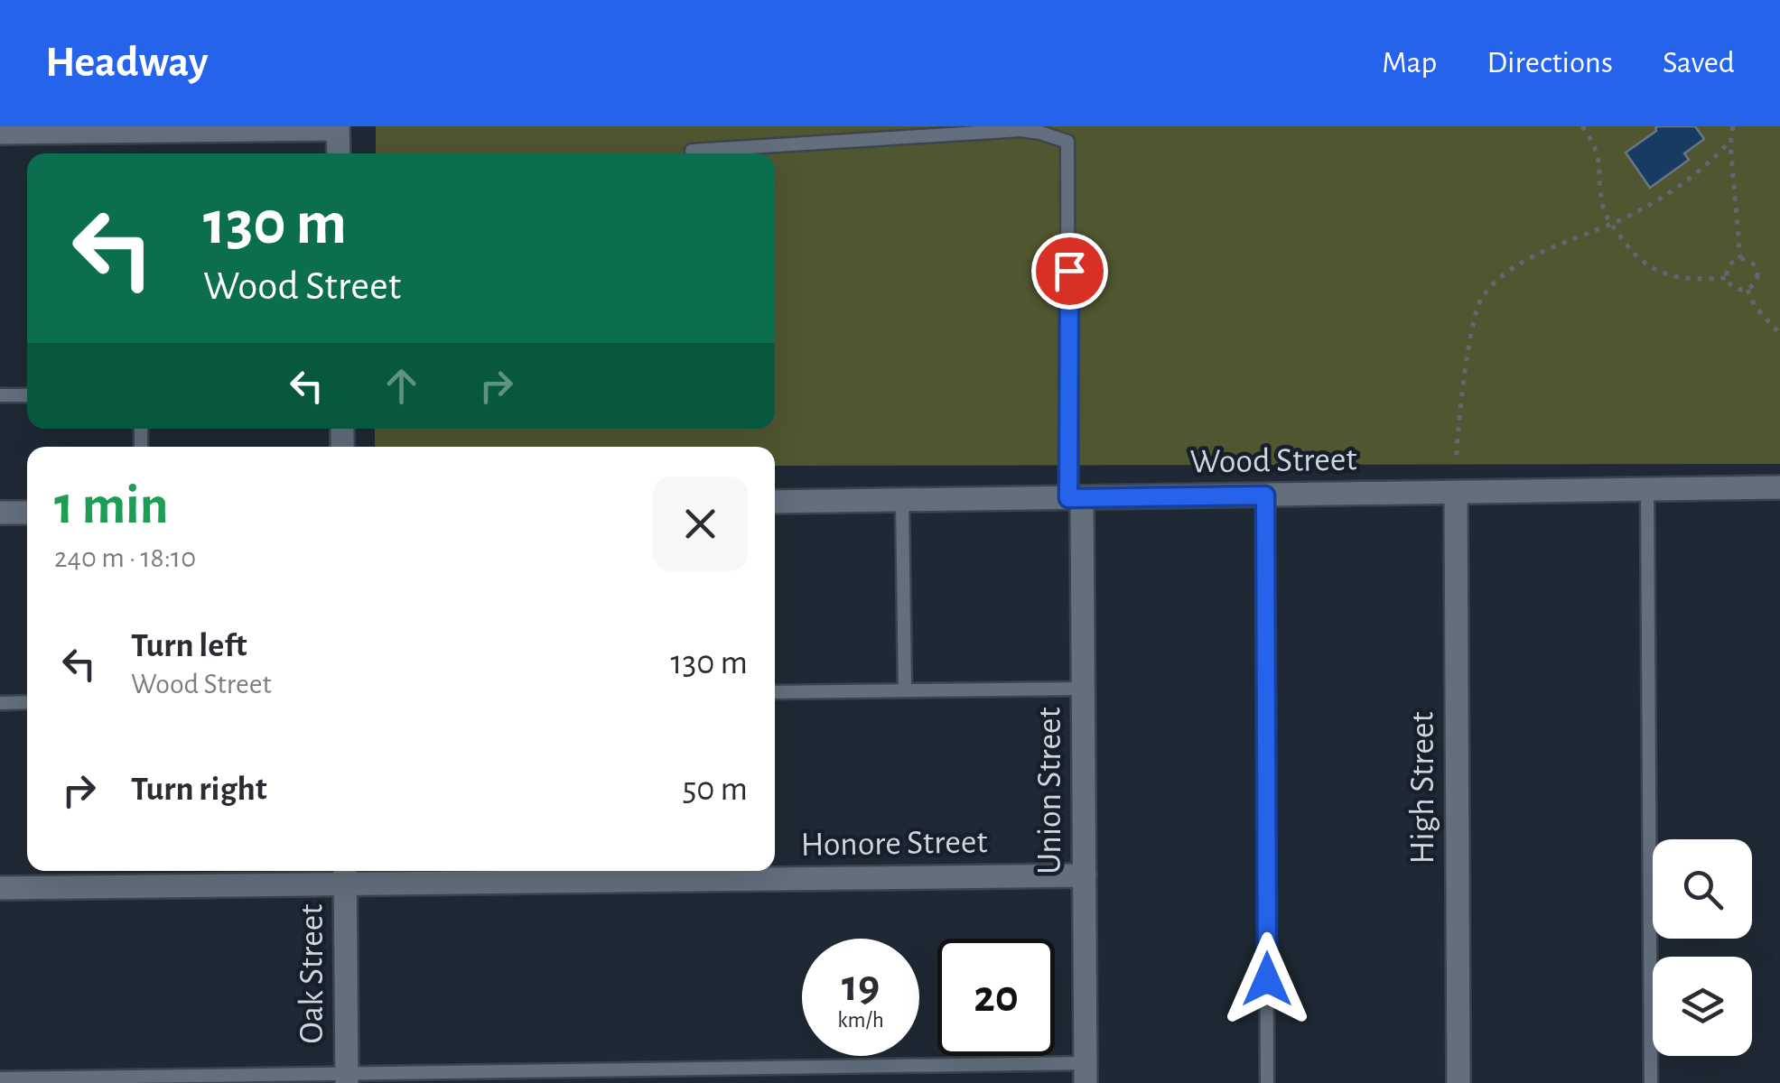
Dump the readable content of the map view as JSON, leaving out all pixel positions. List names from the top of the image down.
{
  "streets": {
    "street": [
      "Wood Street",
      "High Street",
      "Union Street",
      "Honore Street",
      "Oak Street"
    ]
  },
  "crossings": [
    ["Wood Street", "High Street"],
    ["Wood Street", "Union Street"],
    ["Union Street", "Honore Street"],
    ["Honore Street", "Oak Street"]
  ],
  "page": {
    "header": "Headway",
    "nav": ["Map", "Directions", "Saved"],
    "turn": ["130 m", "Wood Street"],
    "heading": ["1 min", "240 m · 18:10"],
    "list": [
      {
        "name": "Turn left",
        "note": "Wood Street",
        "value": "130 m"
      },
      {
        "name": "Turn right",
        "value": "50 m"
      }
    ],
    "speed": "19 km/h",
    "limit": "20"
  }
}
